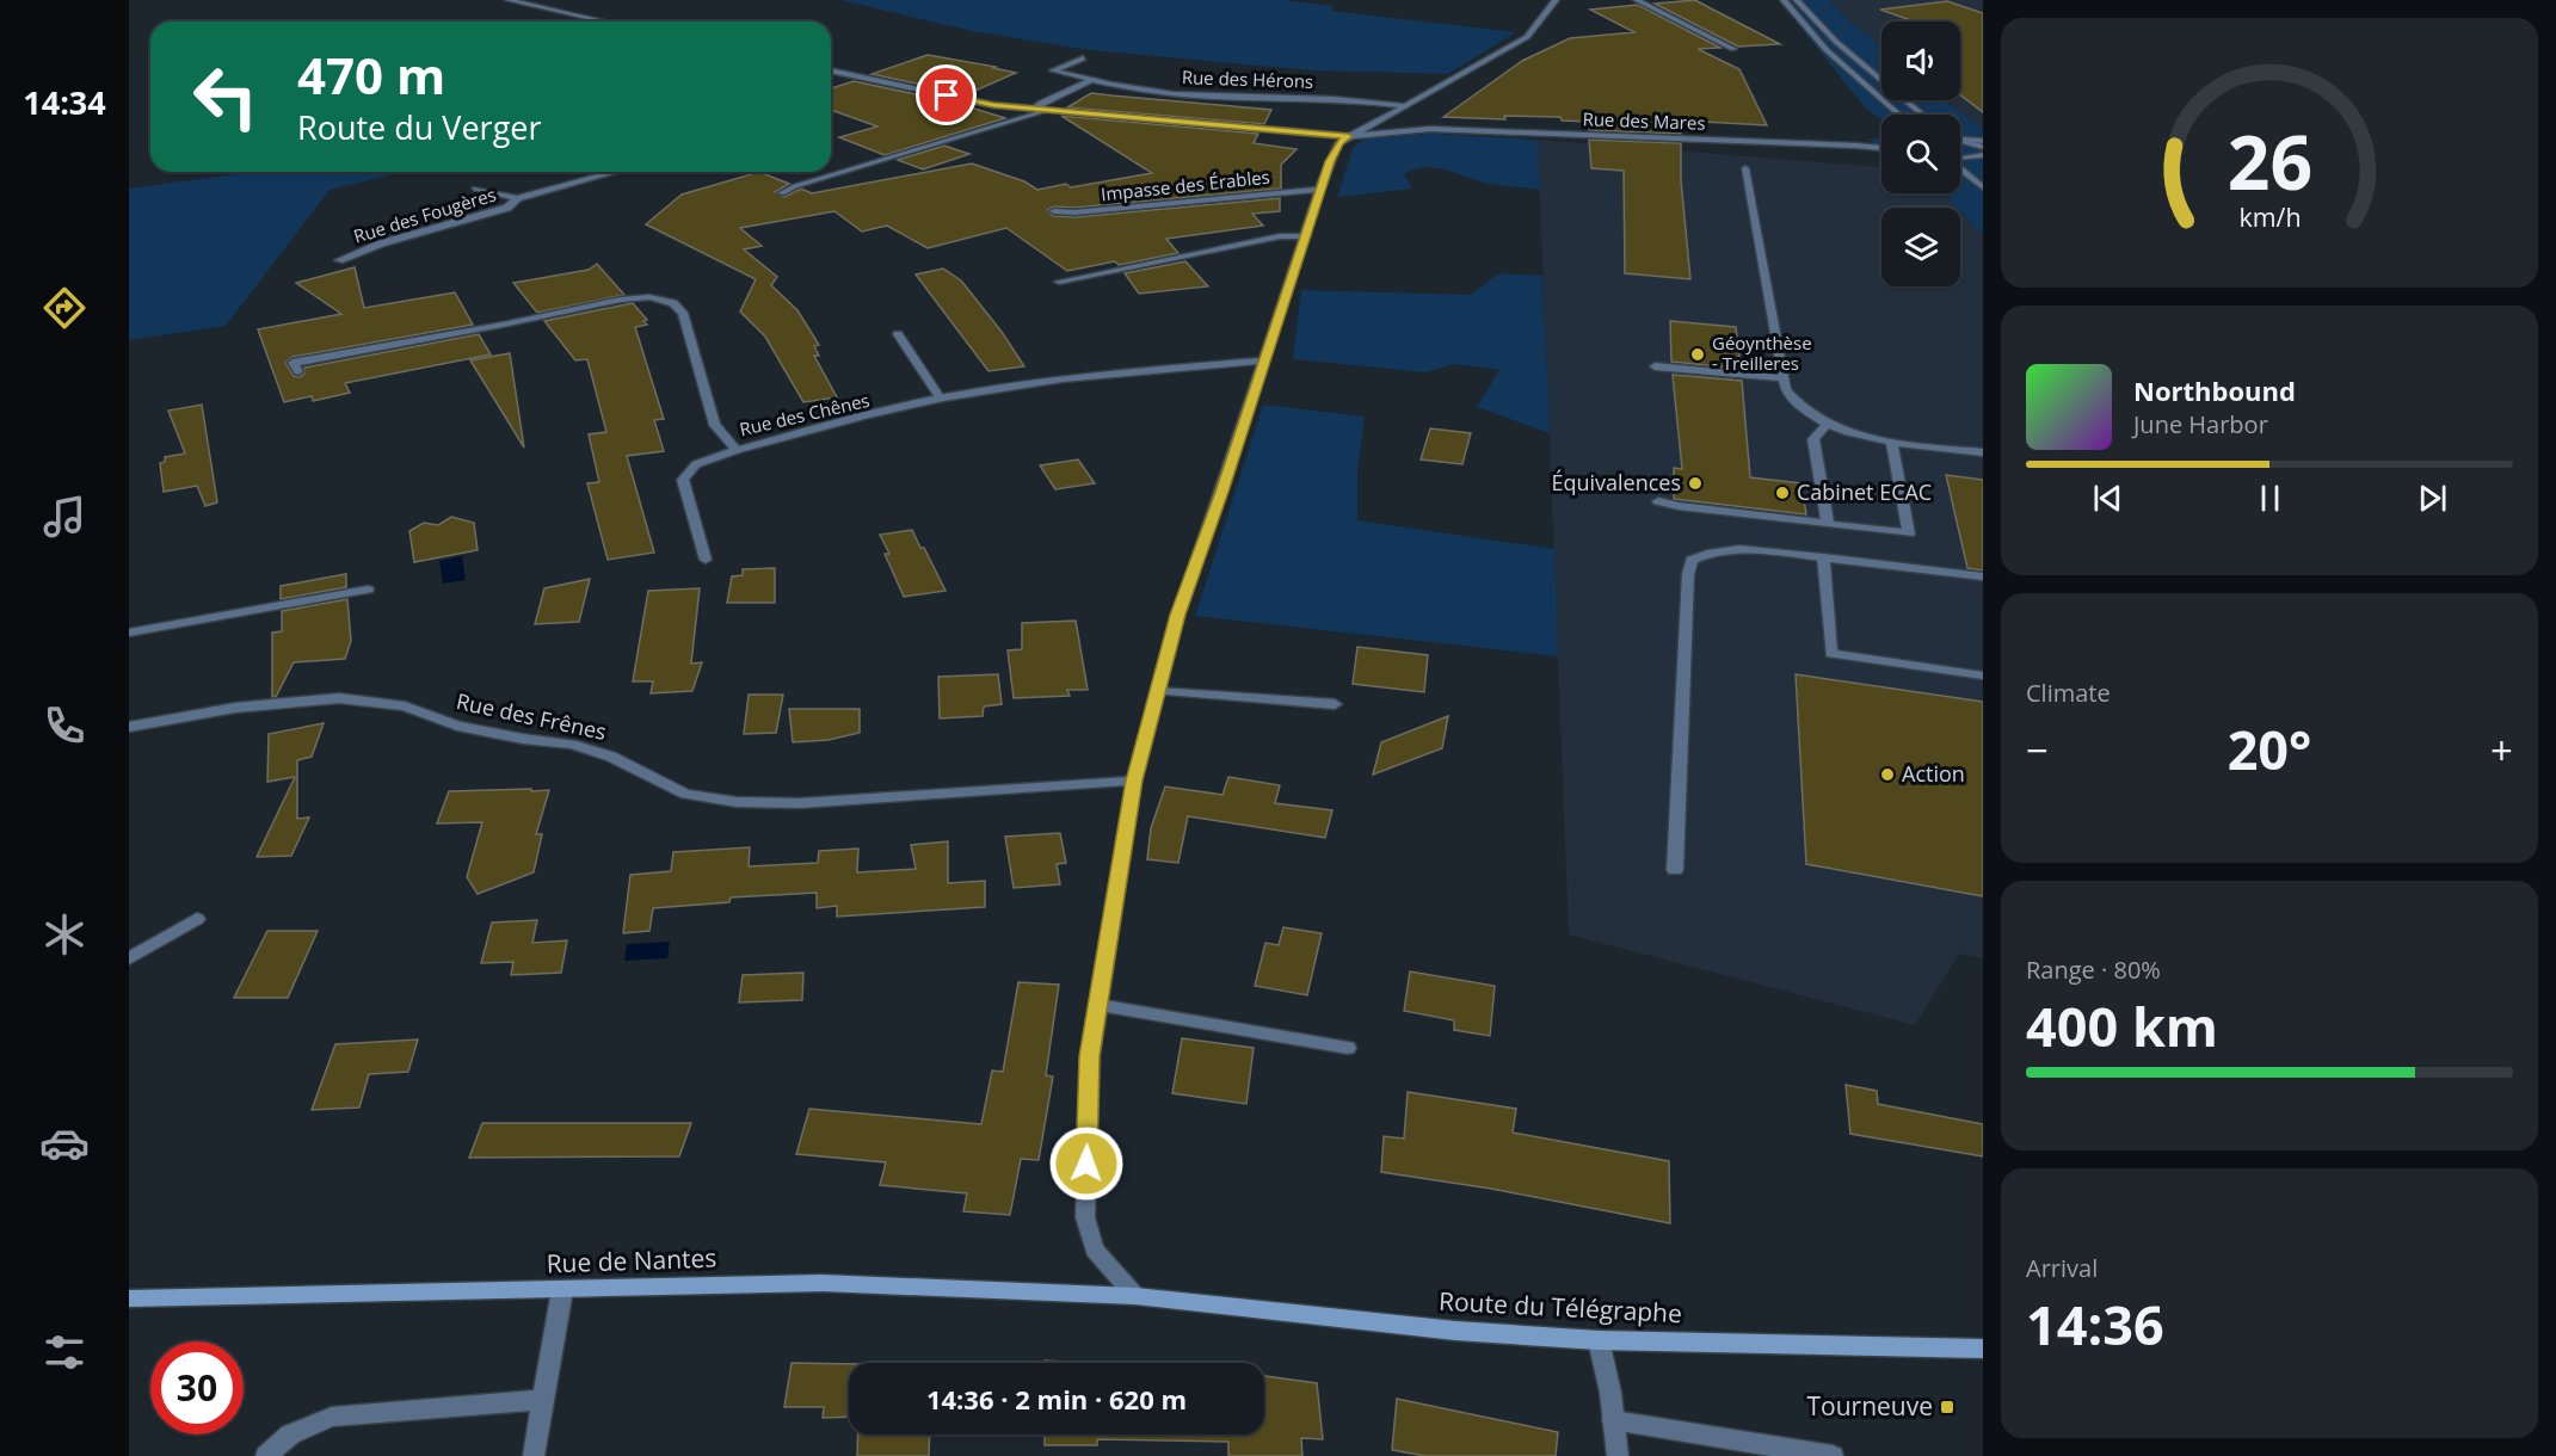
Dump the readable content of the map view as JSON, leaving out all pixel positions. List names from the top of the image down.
{
  "streets": {
    "main road": ["Rue de Nantes", "Route du Télégraphe"],
    "street": [
      "Rue des Hérons",
      "Rue des Mares",
      "Impasse des Érables",
      "Rue des Fougères",
      "Rue des Chênes",
      "Rue des Frênes"
    ]
  },
  "crossings": [
    ["Rue de Nantes", "Route du Télégraphe"]
  ],
  "places": {
    "other": [
      "Géoynthèse - Treilleres",
      "Équivalences",
      "Cabinet ECAC",
      "Action"
    ],
    "transit": ["Tourneuve"]
  },
  "page": {
    "tabs": "14:34",
    "turn": ["470 m", "Route du Verger"],
    "song": ["Northbound", "June Harbor"],
    "tile": [
      "Climate",
      ["Range · 80%", "400 km"],
      ["Arrival", "14:36"]
    ],
    "heat": ["−", "20°", "+"],
    "limit": "30",
    "trip": "14:36 · 2 min · 620 m",
    "gauge": ["26", "km/h"]
  }
}
